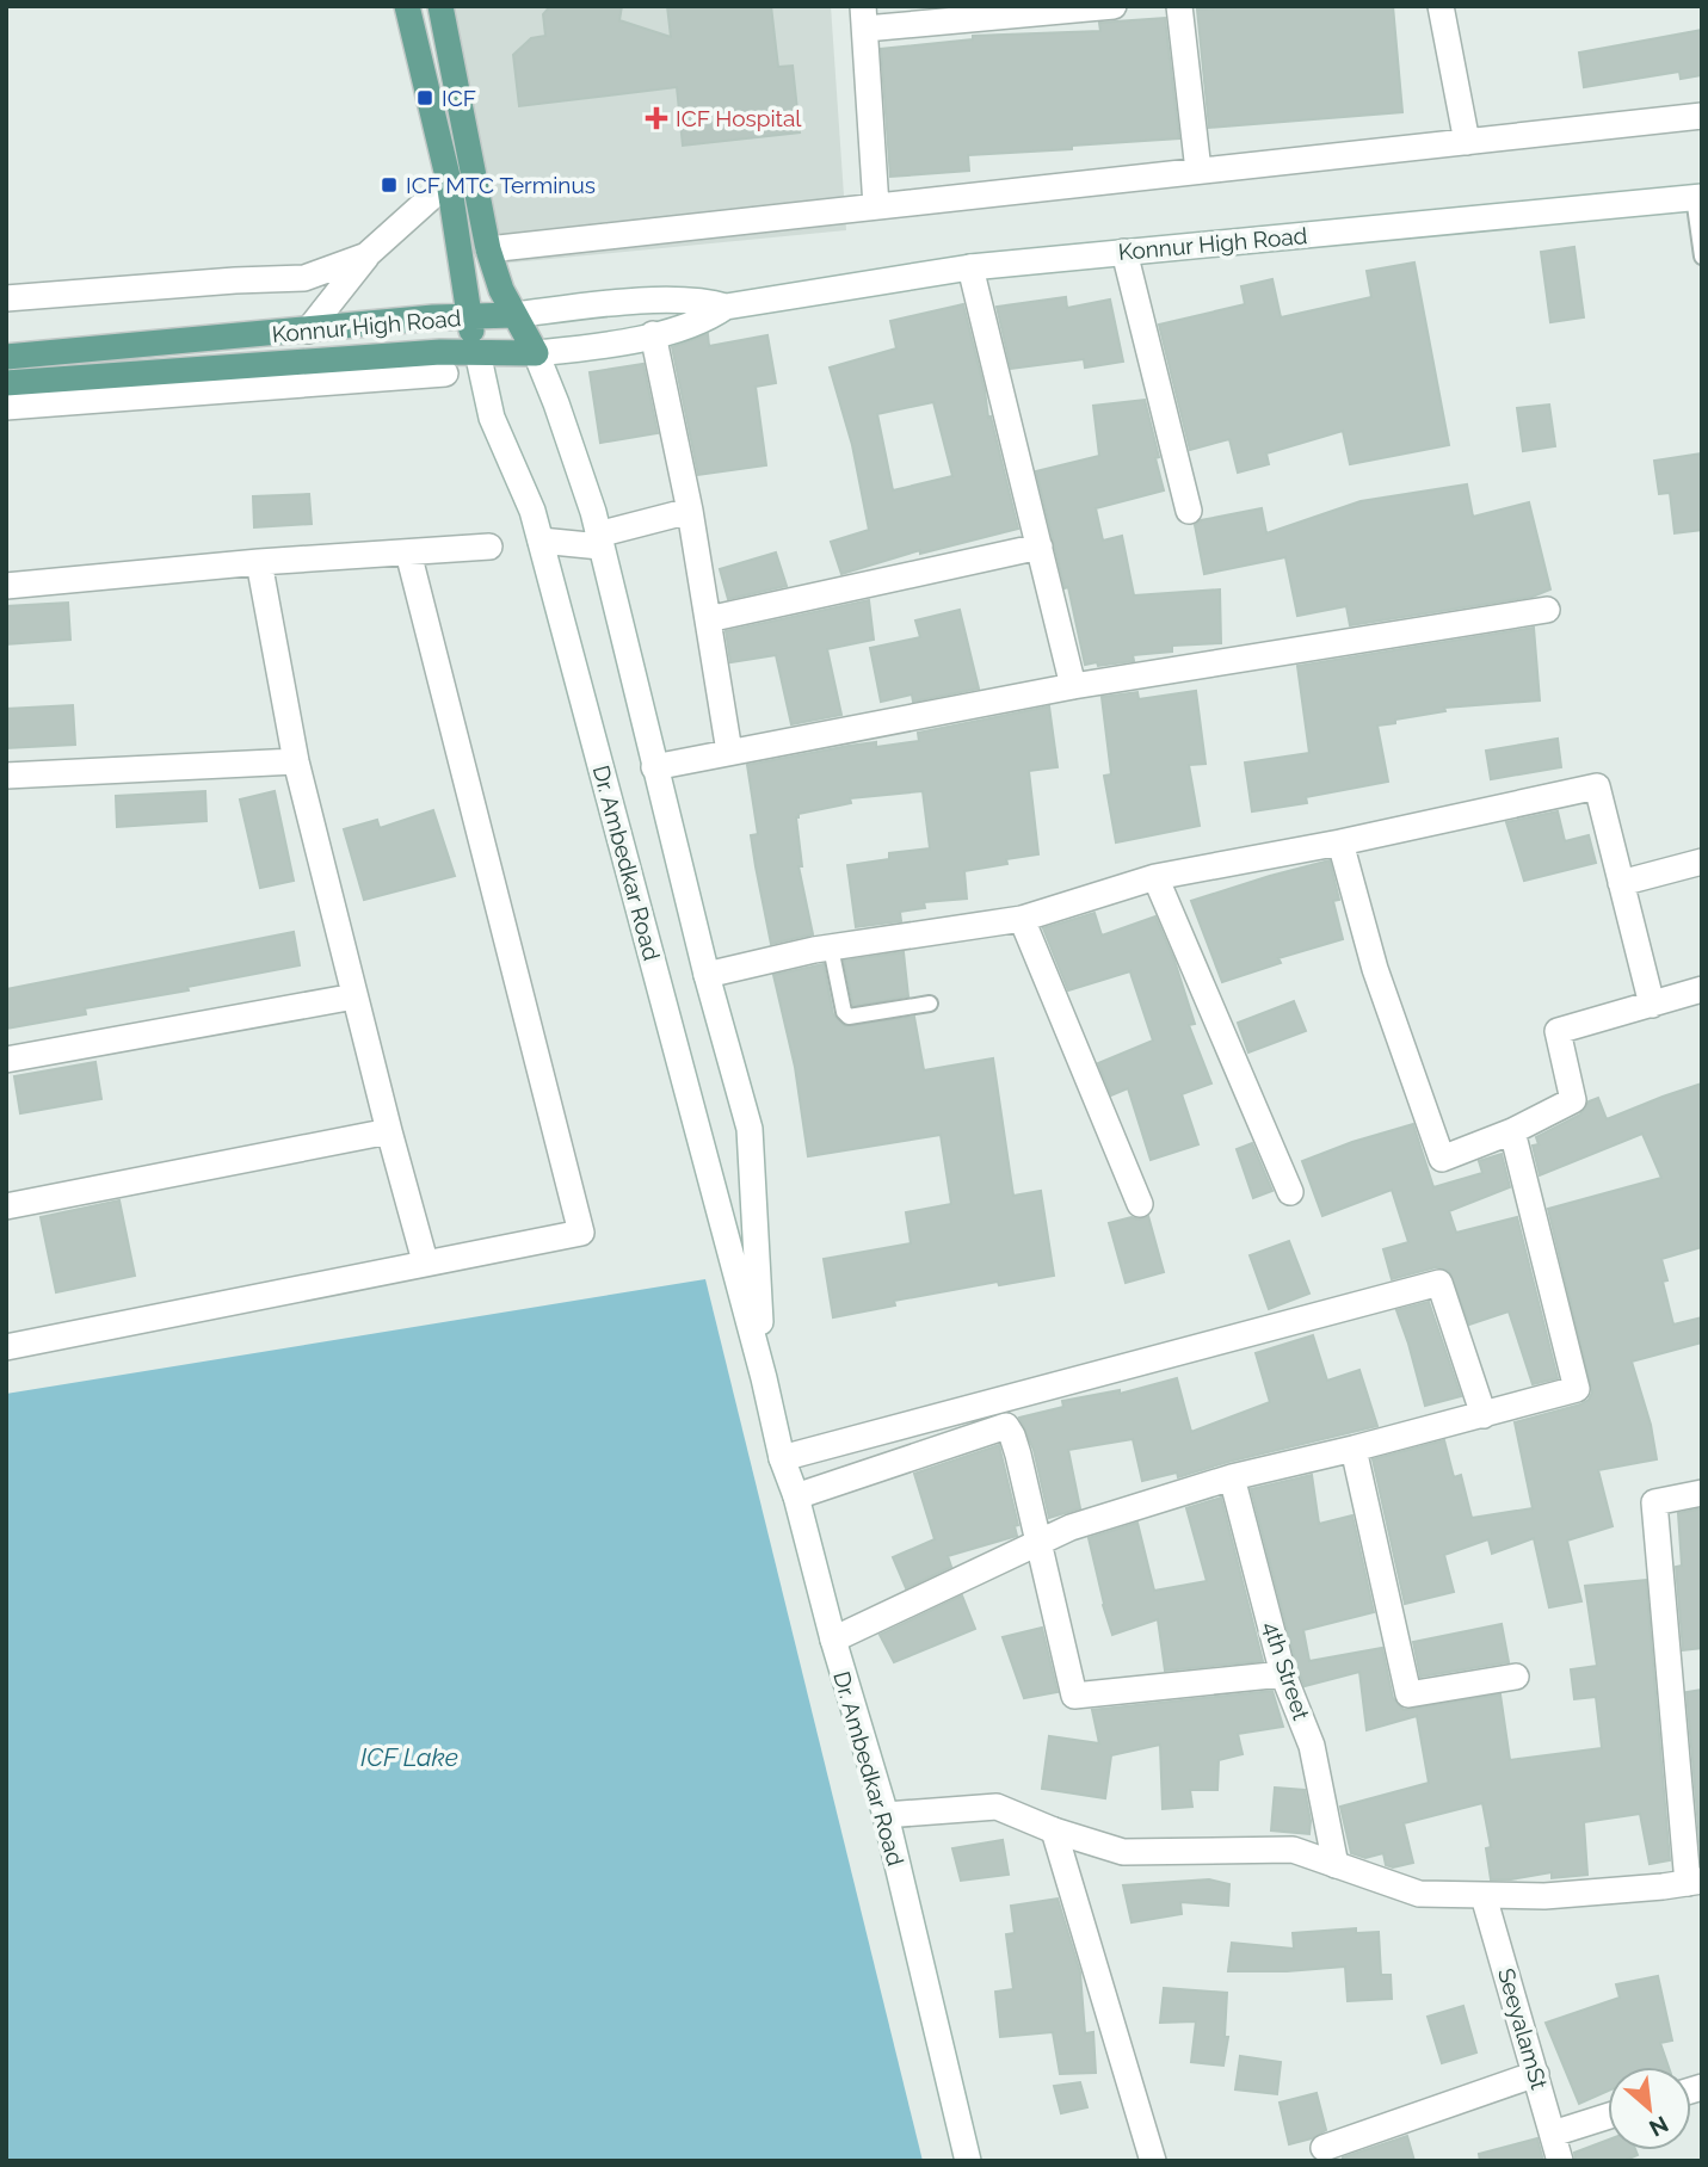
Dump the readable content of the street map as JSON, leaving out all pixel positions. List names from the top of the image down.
{
  "streets": {
    "main road": ["Konnur High Road"],
    "street": ["Dr. Ambedkar Road", "4th Street", "SeeyalamSt"]
  },
  "crossings": [
    ["Konnur High Road", "Dr. Ambedkar Road"]
  ],
  "water": ["ICF Lake"],
  "places": {
    "transit": ["ICF", "ICF MTC Terminus"],
    "health": ["ICF Hospital"]
  },
  "north": "bottom right"
}
